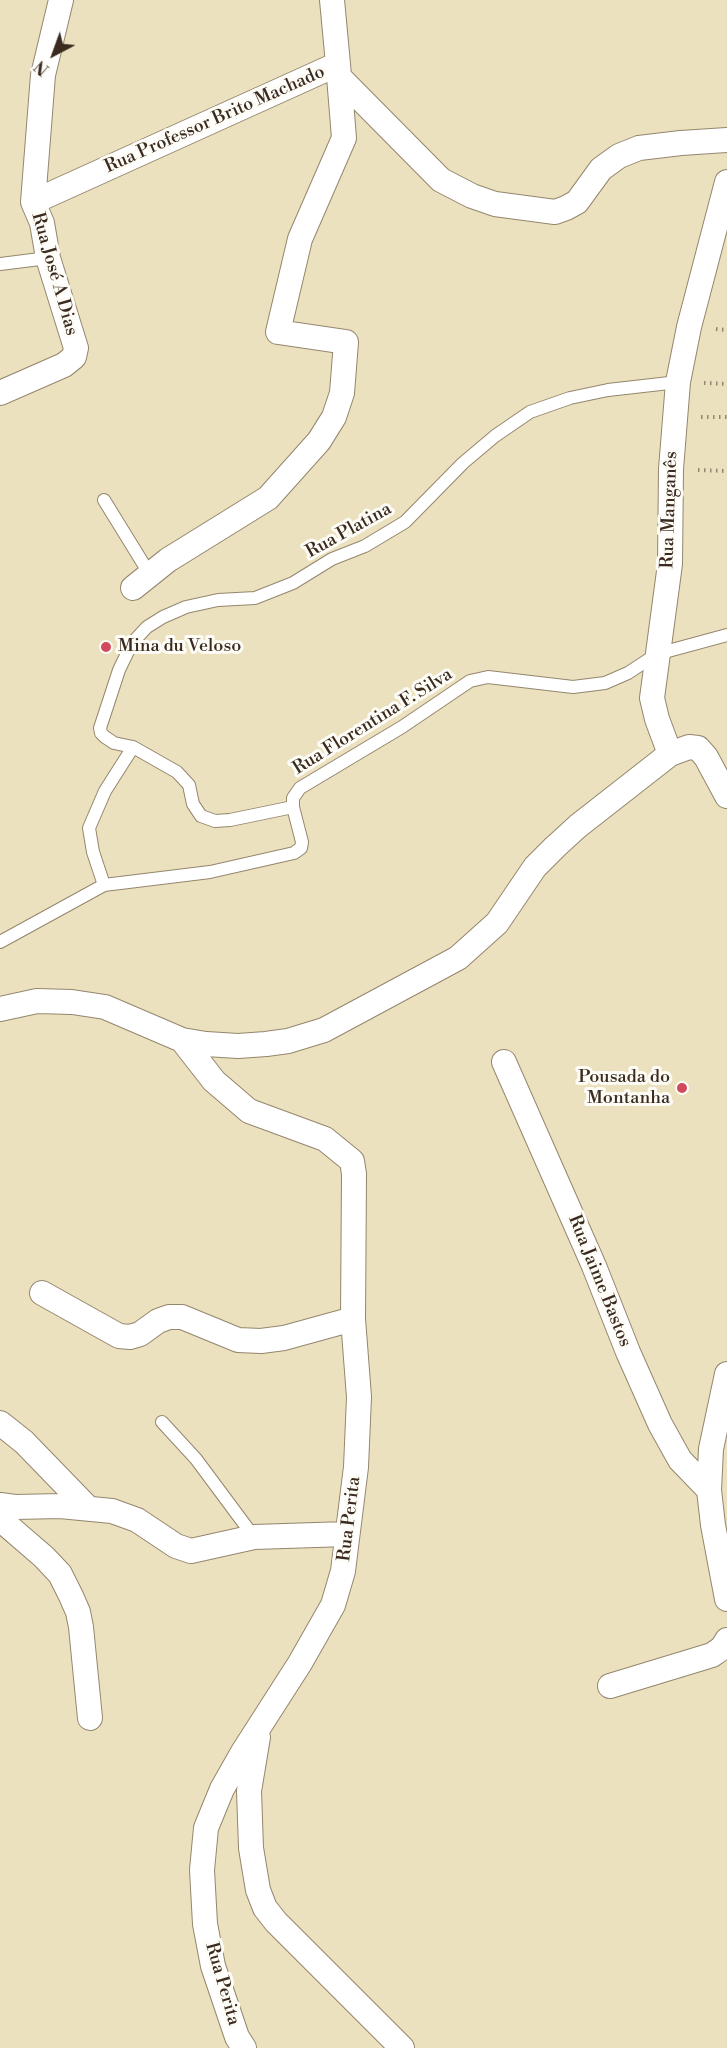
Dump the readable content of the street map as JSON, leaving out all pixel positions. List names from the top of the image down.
{
  "streets": {
    "street": [
      "Rua Professor Brito Machado",
      "Rua José A Dias",
      "Rua Manganês",
      "Rua Jaime Bastos",
      "Rua Perita"
    ],
    "lane": ["Rua Platina", "Rua Florentina F. Silva"]
  },
  "crossings": [
    ["Rua Professor Brito Machado", "Rua José A Dias"],
    ["Rua Manganês", "Rua Platina"],
    ["Rua Manganês", "Rua Florentina F. Silva"]
  ],
  "places": ["Mina du Veloso", "Pousada do Montanha"],
  "north": "bottom left"
}
